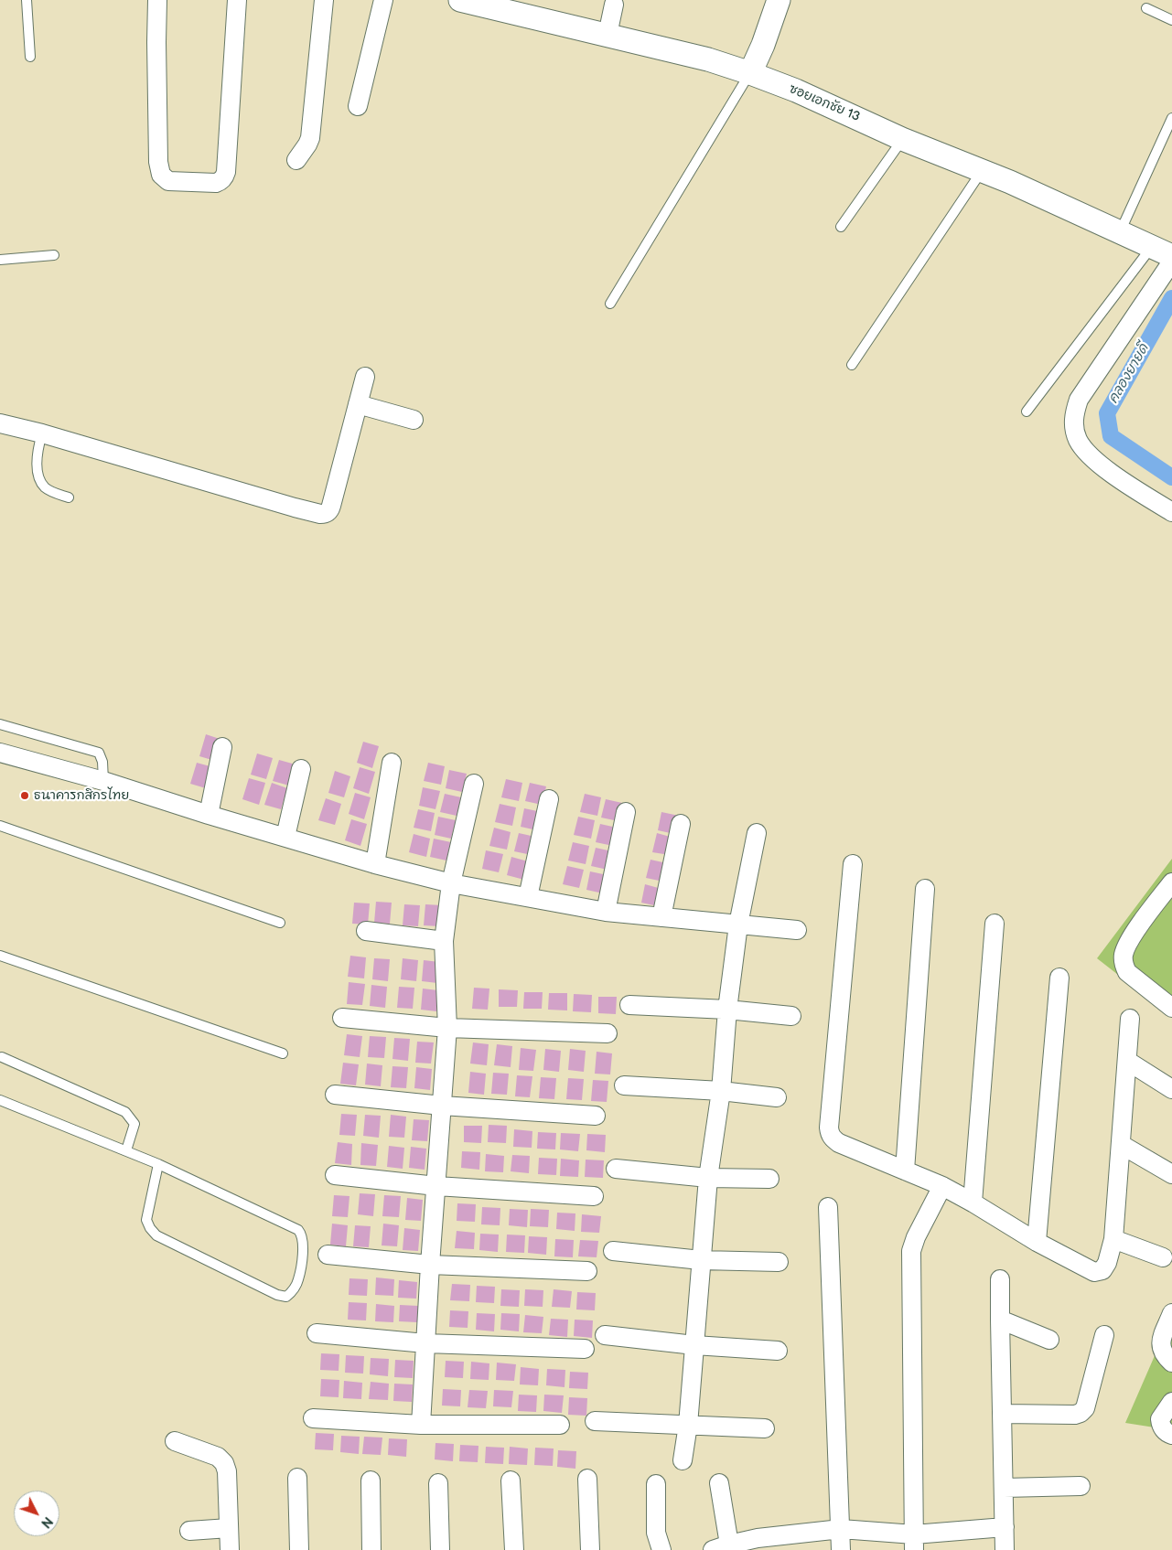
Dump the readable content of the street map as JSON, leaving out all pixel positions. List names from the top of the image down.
{
  "streets": {
    "street": ["ซอยเอกชัย 13"]
  },
  "water": ["คลองยายดี"],
  "places": ["ธนาคารกสิกรไทย"],
  "north": "bottom right"
}
